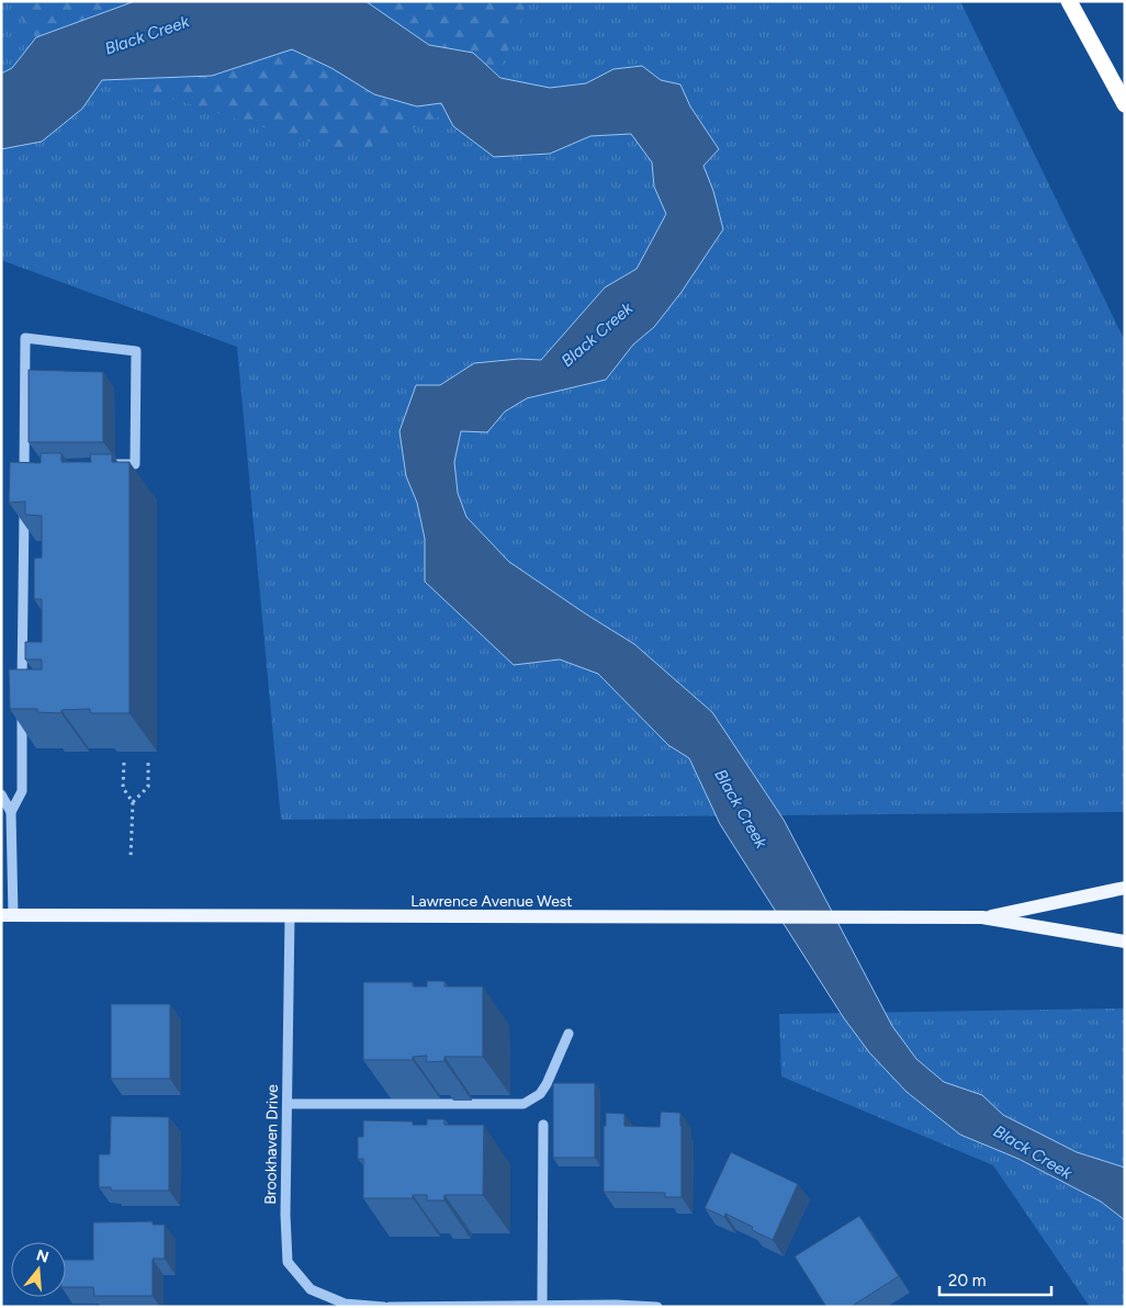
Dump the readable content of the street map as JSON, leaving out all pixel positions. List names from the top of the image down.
{
  "streets": {
    "main road": ["Lawrence Avenue West"],
    "street": ["Brookhaven Drive"]
  },
  "crossings": [
    ["Lawrence Avenue West", "Brookhaven Drive"]
  ],
  "water": ["Black Creek"],
  "scale_bar": "20 m",
  "north": "top"
}
